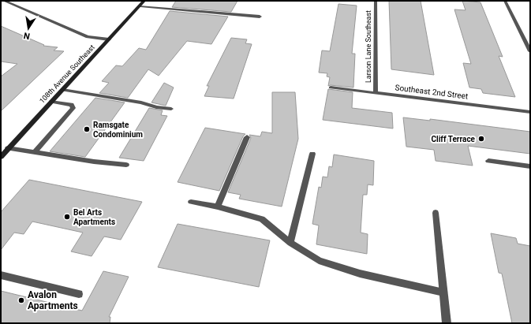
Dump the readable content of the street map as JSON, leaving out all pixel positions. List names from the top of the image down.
{
  "streets": {
    "street": ["Larson Lane Southeast", "108th Avenue Southeast", "Southeast 2nd Street"]
  },
  "crossings": [
    ["Larson Lane Southeast", "Southeast 2nd Street"]
  ],
  "places": [
    "Ramsgate Condominium",
    "Cliff Terrace",
    "Bel Arts Apartments",
    "Avalon Apartments"
  ],
  "north": "bottom"
}
